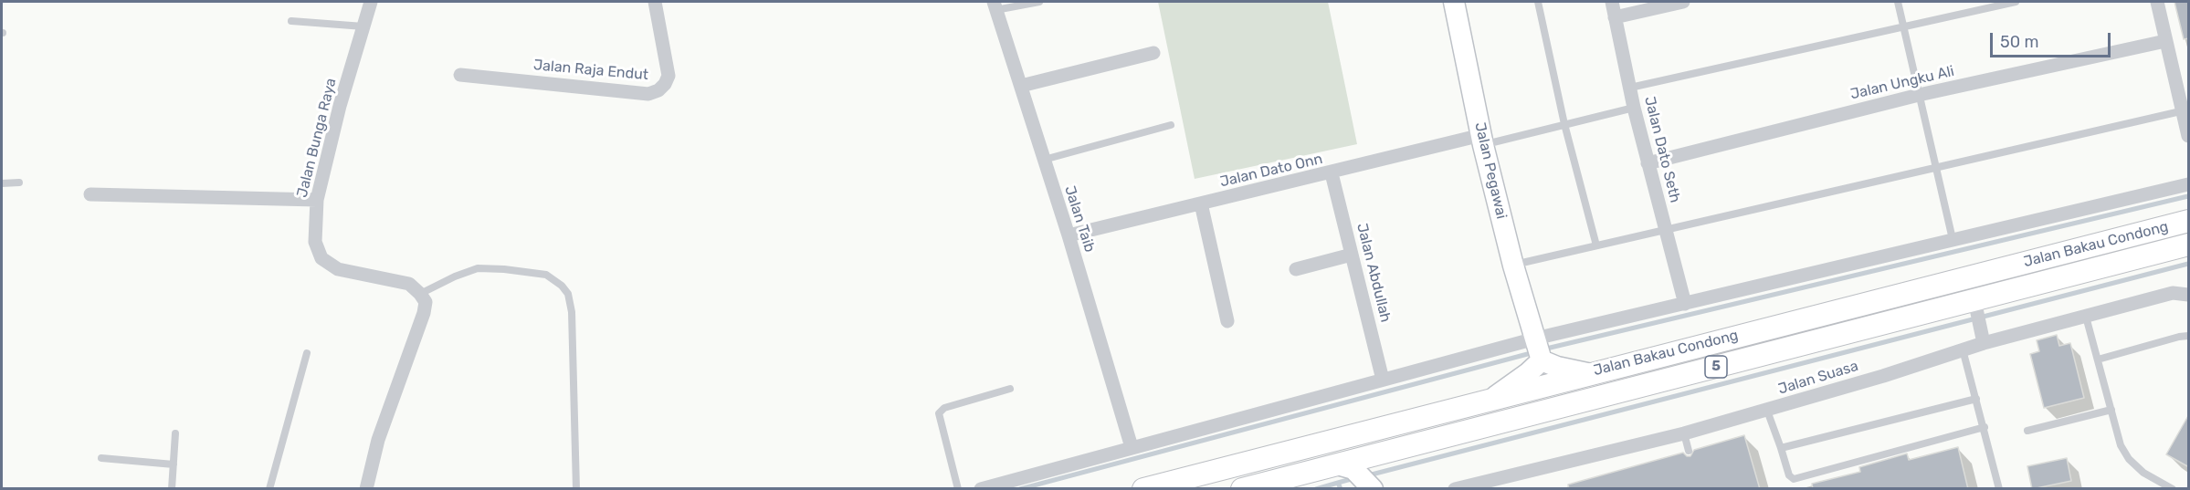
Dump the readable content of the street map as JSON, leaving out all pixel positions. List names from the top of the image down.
{
  "streets": {
    "main road": ["Jalan Bakau Condong", "5"],
    "street": [
      "Jalan Raja Endut",
      "Jalan Ungku Ali",
      "Jalan Bunga Raya",
      "Jalan Dato Seth",
      "Jalan Dato Onn",
      "Jalan Pegawai",
      "Jalan Taib",
      "Jalan Abdullah",
      "Jalan Suasa"
    ]
  },
  "crossings": [
    ["Jalan Ungku Ali", "Jalan Dato Seth"],
    ["Jalan Dato Onn", "Jalan Pegawai"],
    ["Jalan Dato Onn", "Jalan Taib"],
    ["Jalan Dato Onn", "Jalan Abdullah"]
  ],
  "scale_bar": "50 m"
}
